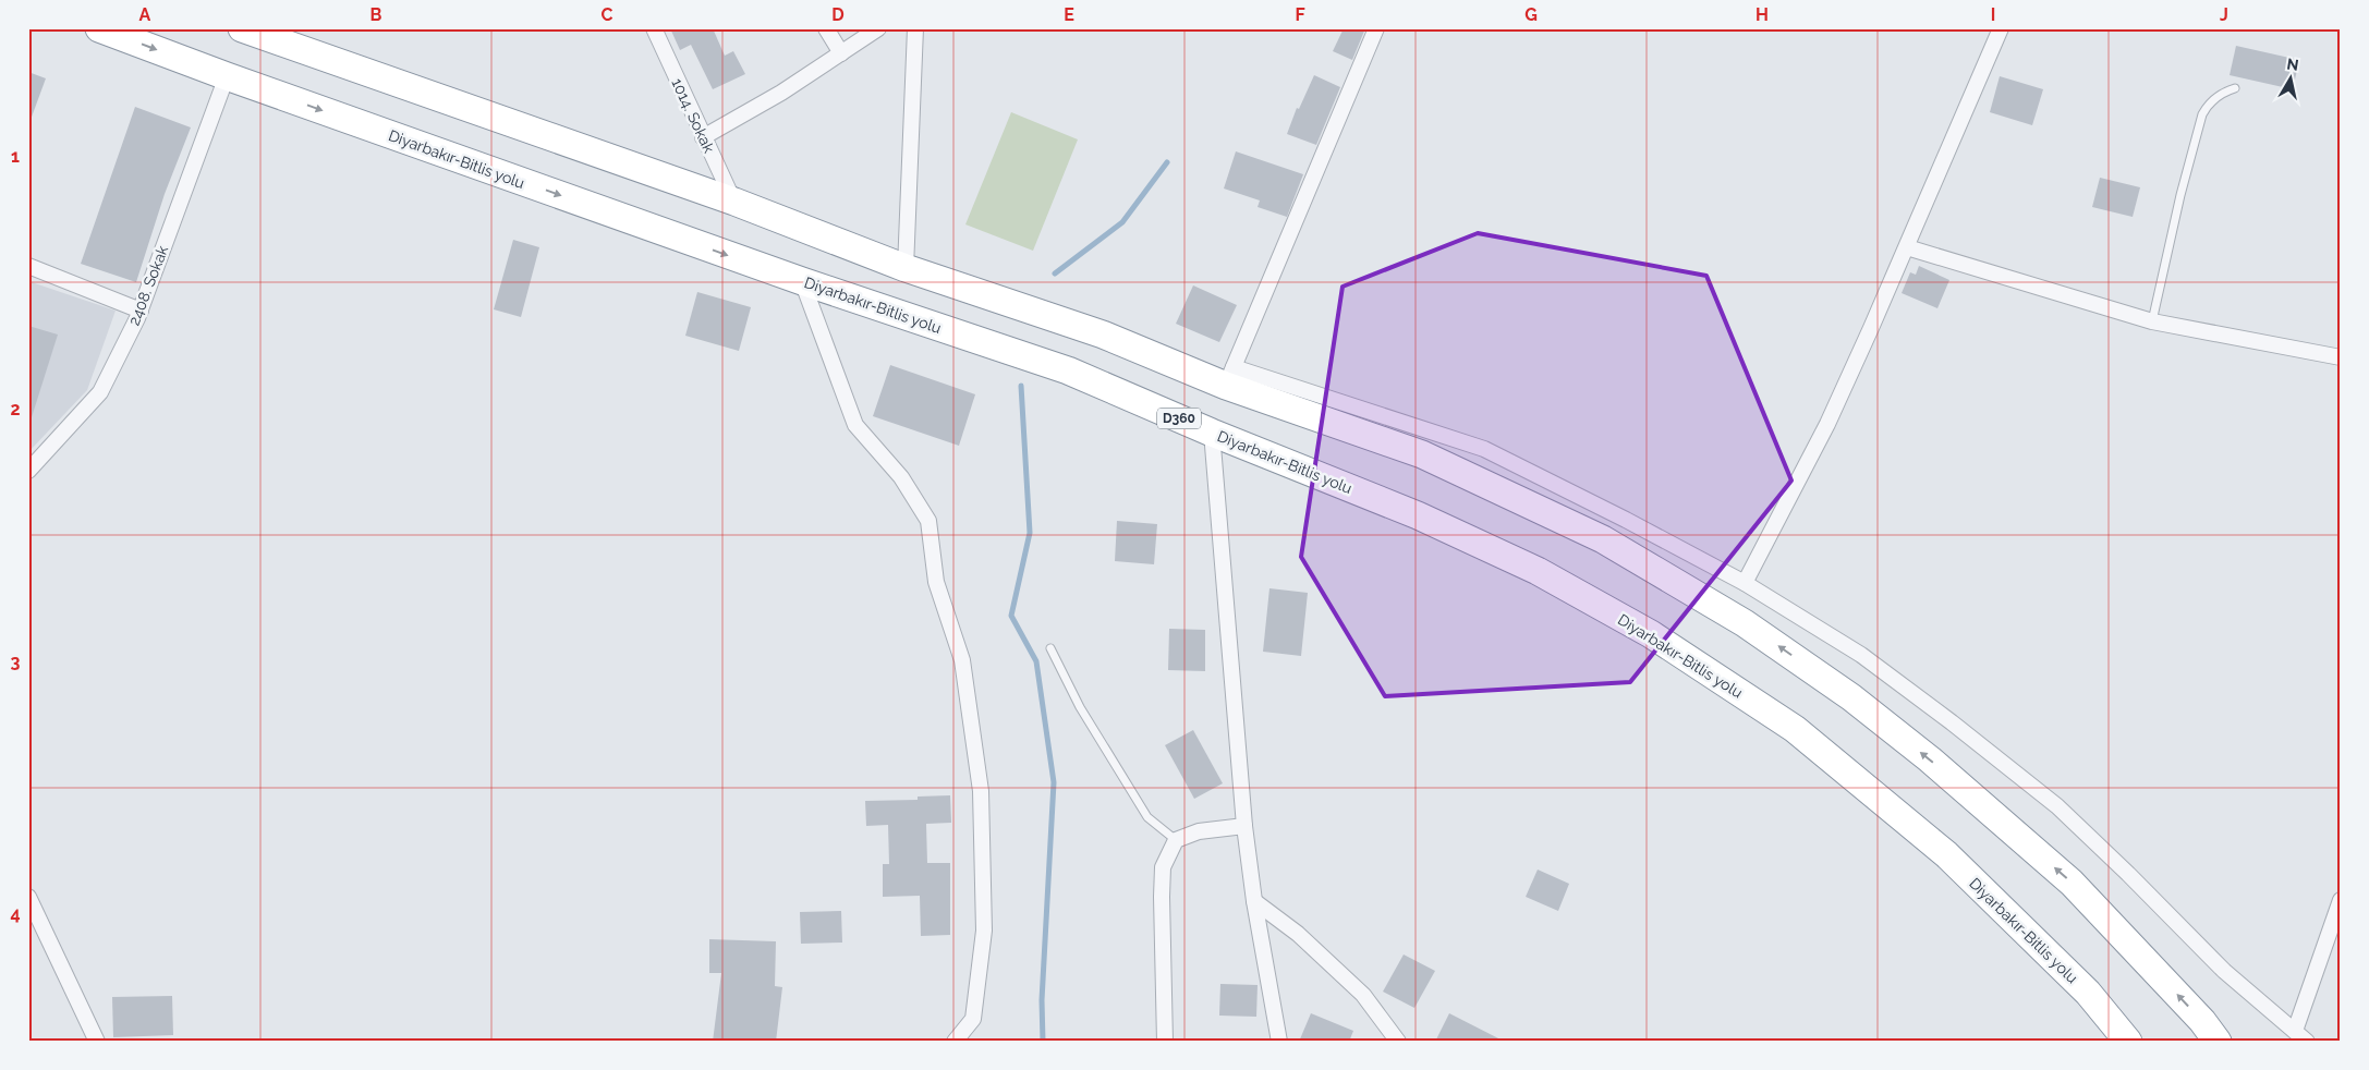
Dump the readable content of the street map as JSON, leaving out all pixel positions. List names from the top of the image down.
{
  "streets": {
    "highway": ["Diyarbakır-Bitlis yolu", "D360"],
    "street": ["1014. Sokak", "2408. Sokak"]
  },
  "crossings": [
    ["Diyarbakır-Bitlis yolu", "2408. Sokak"]
  ],
  "north": "top",
  "grid": {
    "columns": [
      "A",
      "B",
      "C",
      "D",
      "E",
      "F",
      "G",
      "H",
      "I",
      "J"
    ],
    "rows": [
      "1",
      "2",
      "3",
      "4"
    ]
  }
}
